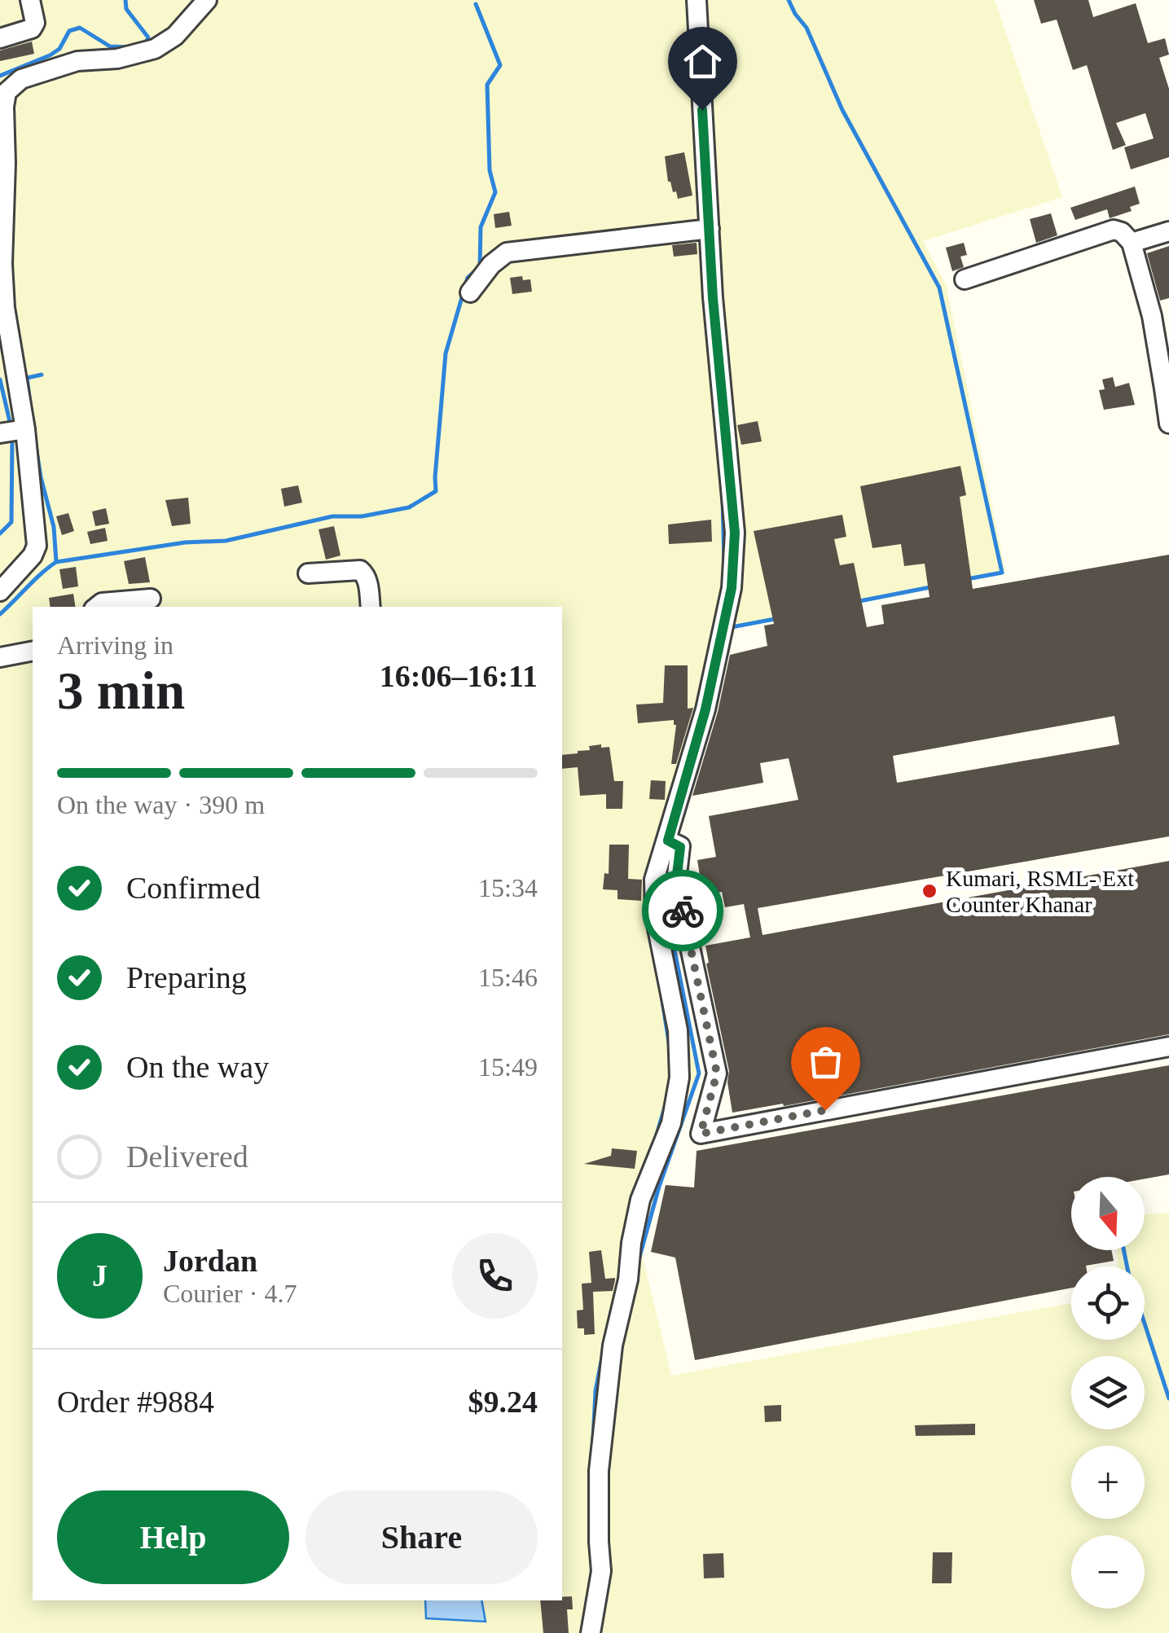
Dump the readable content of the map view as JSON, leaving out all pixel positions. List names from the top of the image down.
{
  "places": ["Kumari, RSML- Ext Counter Khanar"],
  "north": "bottom",
  "page": {
    "heading": ["3 min", "Arriving in", "16:06–16:11"],
    "panel": [
      "Jordan",
      "Courier · 4.7",
      "Order #9884",
      "$9.24"
    ],
    "bar": "On the way · 390 m",
    "list": [
      ["Confirmed", "15:34"],
      ["Preparing", "15:46"],
      ["On the way", "15:49"],
      "Delivered"
    ],
    "map_buttons": ["+", "−"],
    "round": "J",
    "buttons": ["Help", "Share"]
  }
}
